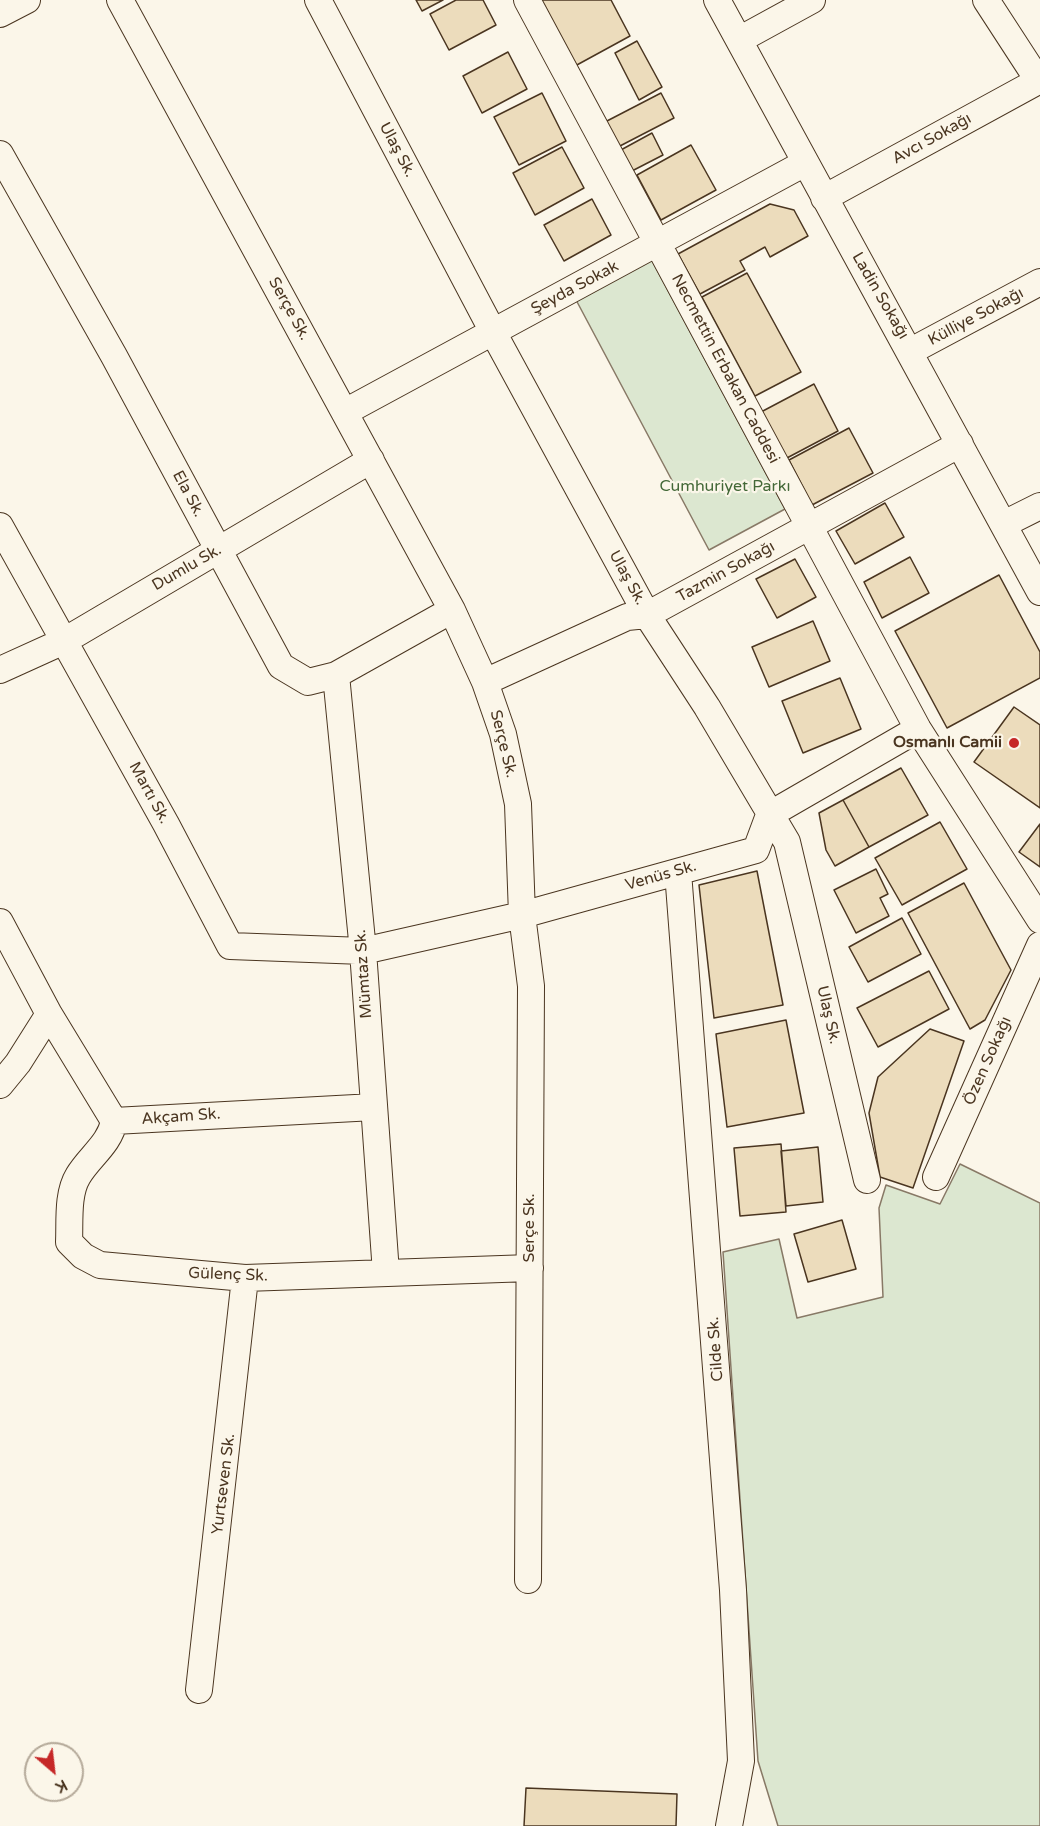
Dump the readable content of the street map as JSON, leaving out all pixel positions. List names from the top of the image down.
{
  "streets": {
    "street": [
      "Avcı Sokağı",
      "Ulaş Sk.",
      "Şeyda Sokak",
      "Ladin Sokağı",
      "Serçe Sk.",
      "Külliye Sokağı",
      "Necmettin Erbakan Caddesi",
      "Ela Sk.",
      "Dumlu Sk.",
      "Tazmin Sokağı",
      "Martı Sk.",
      "Venüs Sk.",
      "Mümtaz Sk.",
      "Özen Sokağı",
      "Akçam Sk.",
      "Gülenç Sk.",
      "Cilde Sk.",
      "Yurtseven Sk."
    ]
  },
  "crossings": [
    ["Avcı Sokağı", "Ladin Sokağı"],
    ["Ulaş Sk.", "Şeyda Sokak"],
    ["Ulaş Sk.", "Tazmin Sokağı"],
    ["Ulaş Sk.", "Venüs Sk."],
    ["Şeyda Sokak", "Ladin Sokağı"],
    ["Şeyda Sokak", "Serçe Sk."],
    ["Şeyda Sokak", "Necmettin Erbakan Caddesi"],
    ["Ladin Sokağı", "Külliye Sokağı"],
    ["Ladin Sokağı", "Tazmin Sokağı"],
    ["Serçe Sk.", "Ela Sk."],
    ["Serçe Sk.", "Dumlu Sk."],
    ["Serçe Sk.", "Tazmin Sokağı"],
    ["Serçe Sk.", "Venüs Sk."],
    ["Serçe Sk.", "Gülenç Sk."],
    ["Necmettin Erbakan Caddesi", "Tazmin Sokağı"],
    ["Ela Sk.", "Dumlu Sk."],
    ["Ela Sk.", "Mümtaz Sk."],
    ["Dumlu Sk.", "Martı Sk."],
    ["Martı Sk.", "Venüs Sk."],
    ["Martı Sk.", "Mümtaz Sk."],
    ["Venüs Sk.", "Mümtaz Sk."],
    ["Venüs Sk.", "Cilde Sk."],
    ["Mümtaz Sk.", "Akçam Sk."],
    ["Mümtaz Sk.", "Gülenç Sk."],
    ["Akçam Sk.", "Gülenç Sk."],
    ["Gülenç Sk.", "Yurtseven Sk."]
  ],
  "parks": ["Cumhuriyet Parkı"],
  "places": ["Osmanlı Camii"],
  "north": "bottom right"
}
